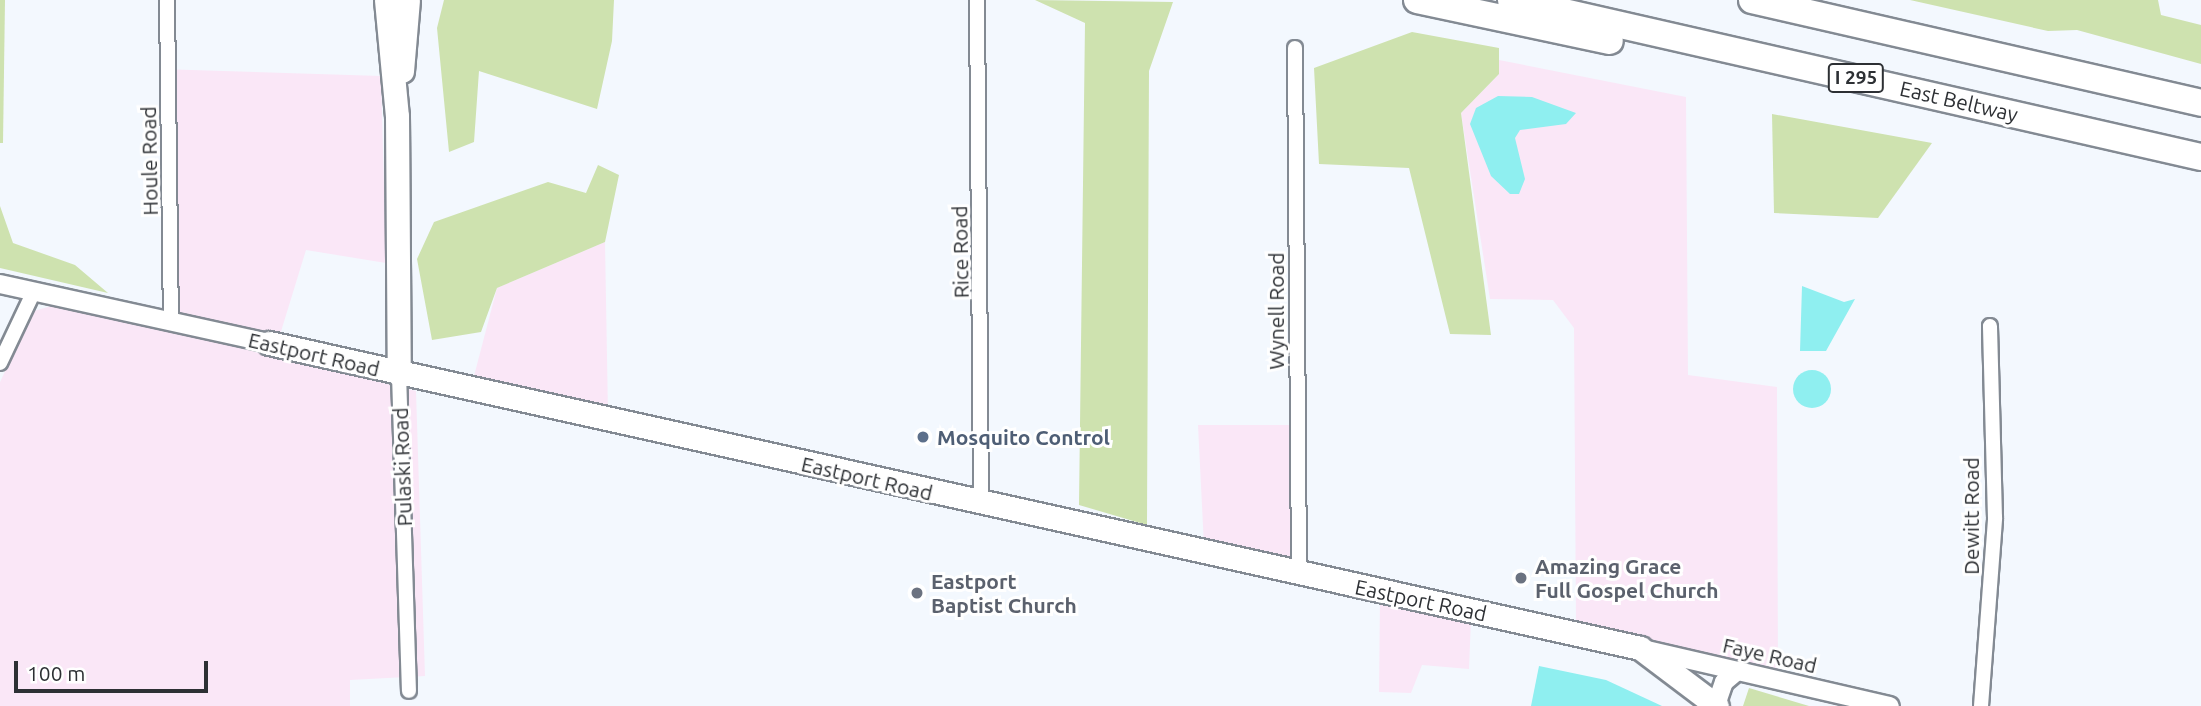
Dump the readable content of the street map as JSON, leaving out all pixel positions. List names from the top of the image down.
{
  "streets": {
    "highway": ["I 295", "East Beltway"],
    "main road": ["Eastport Road", "Pulaski Road"],
    "street": [
      "Houle Road",
      "Rice Road",
      "Wynell Road",
      "Dewitt Road",
      "Faye Road"
    ]
  },
  "crossings": [
    ["Houle Road", "Eastport Road"],
    ["Rice Road", "Eastport Road"],
    ["Wynell Road", "Eastport Road"],
    ["Eastport Road", "Pulaski Road"],
    ["Eastport Road", "Faye Road"]
  ],
  "places": ["Mosquito Control", "Amazing Grace Full Gospel Church", "Eastport Baptist Church"],
  "scale_bar": "100 m"
}
